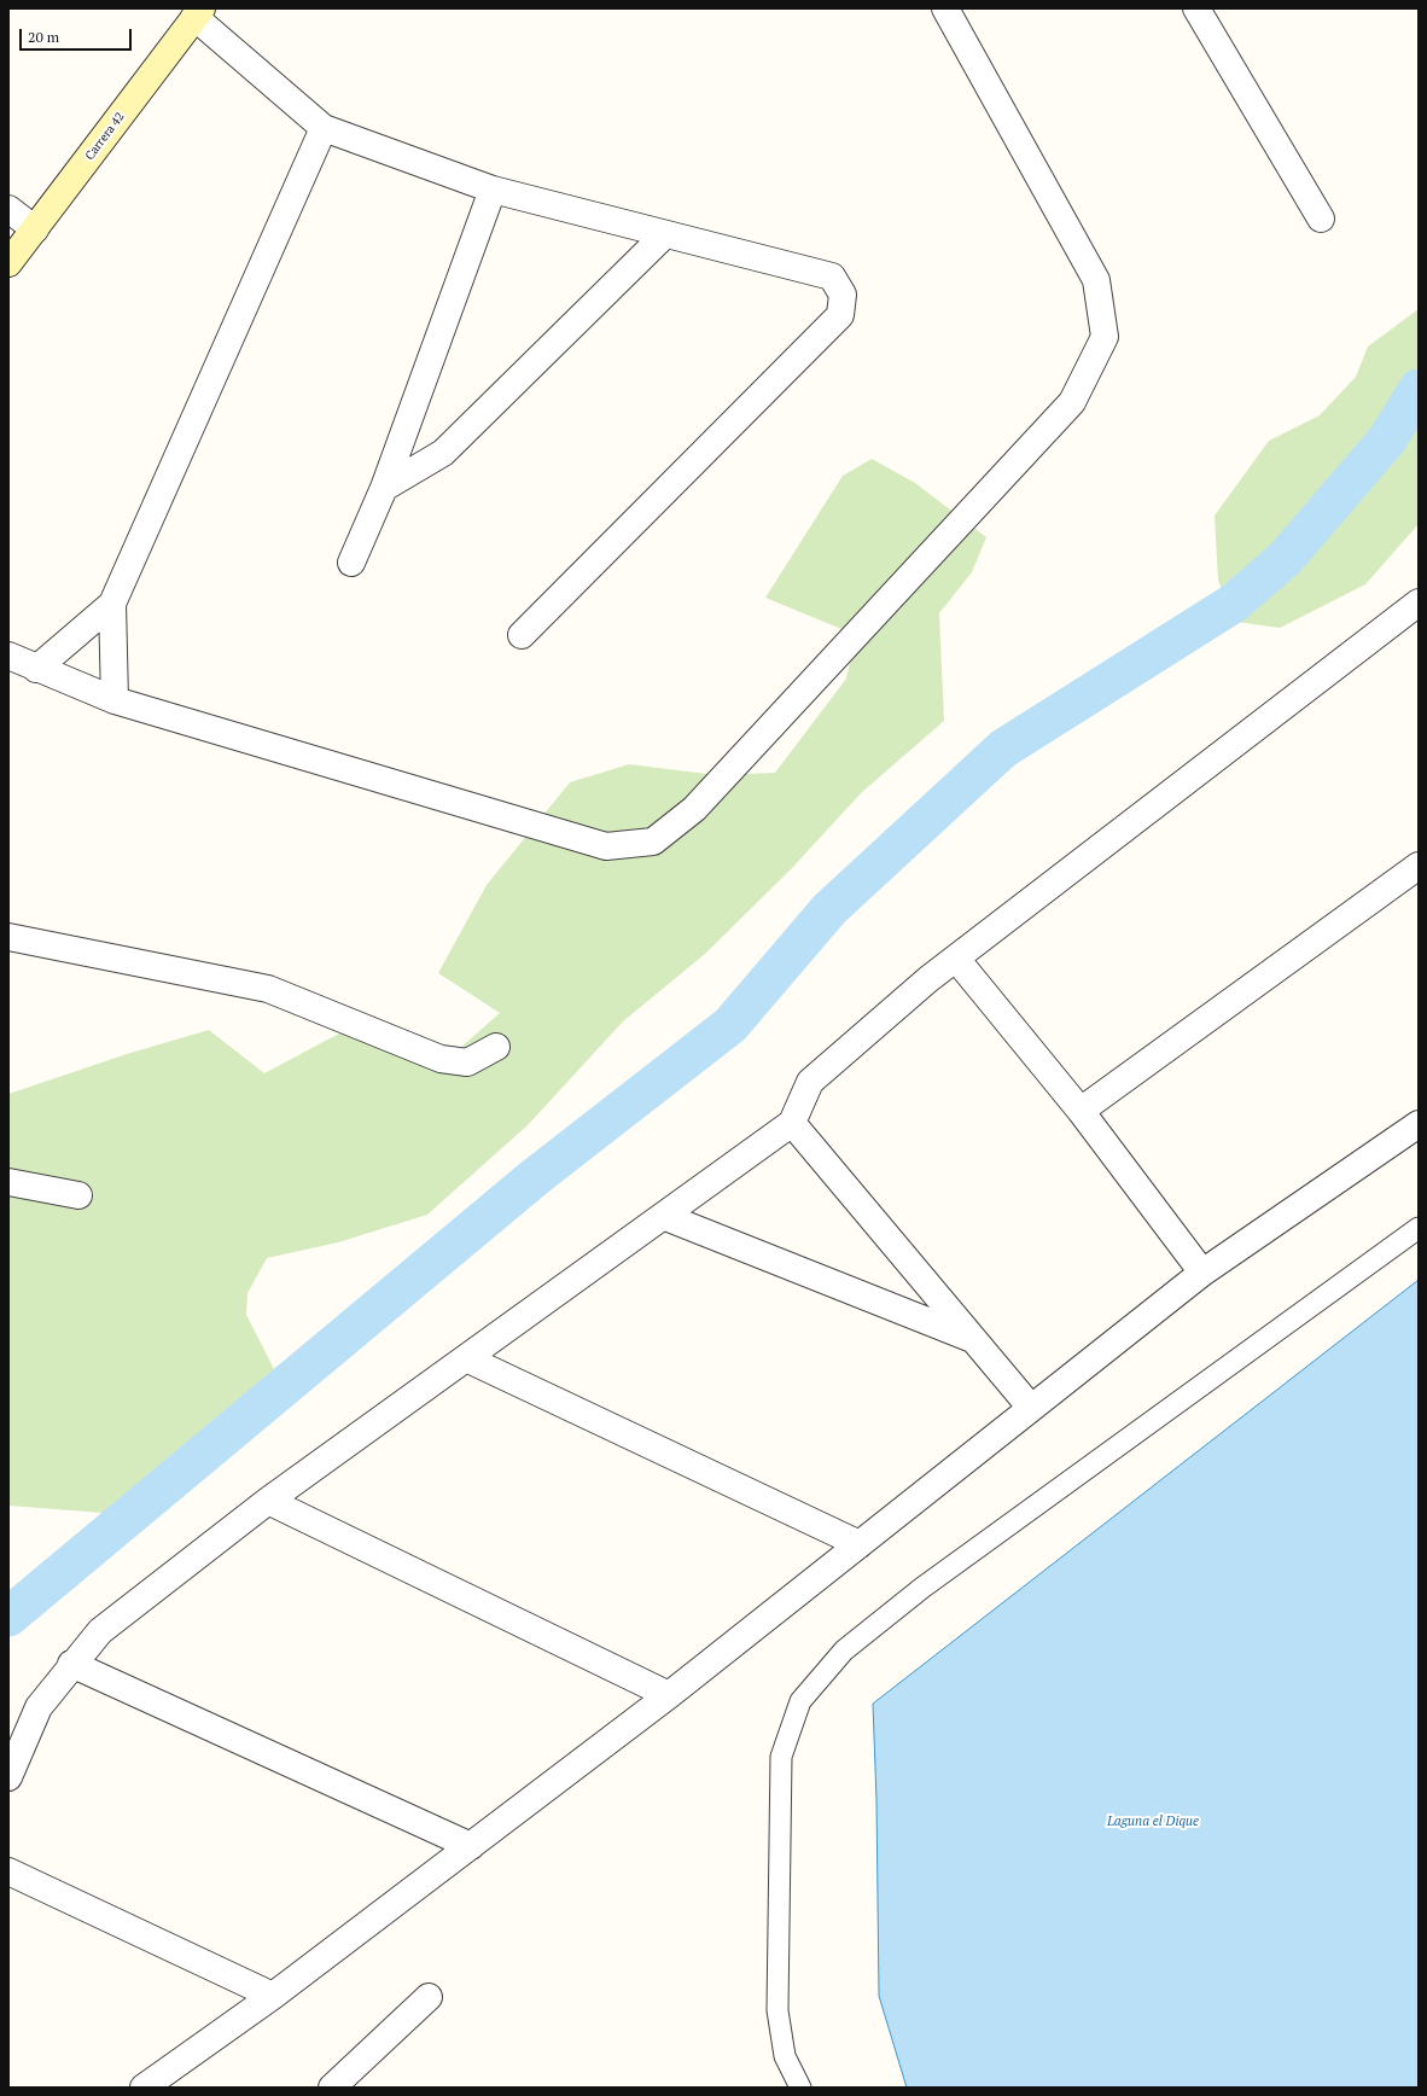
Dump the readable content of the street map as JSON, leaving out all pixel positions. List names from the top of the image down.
{
  "streets": {
    "street": ["Carrera 42"]
  },
  "water": ["Laguna el Dique"],
  "scale_bar": "20 m"
}
